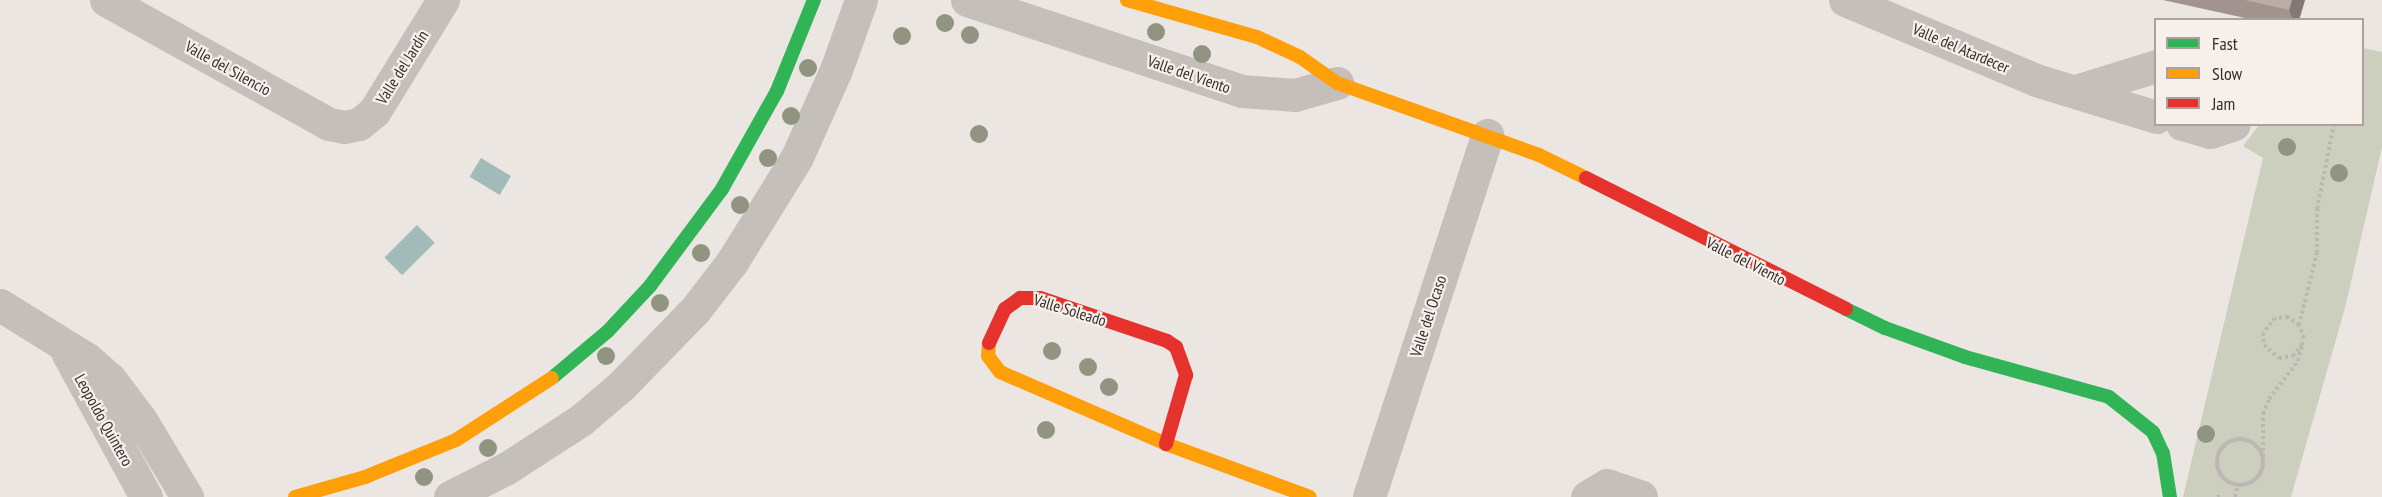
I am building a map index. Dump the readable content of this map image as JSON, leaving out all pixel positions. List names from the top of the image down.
{
  "streets": {
    "street": [
      "Valle del Atardecer",
      "Valle del Jardín",
      "Valle del Silencio",
      "Valle del Viento",
      "Valle Soleado",
      "Valle del Ocaso",
      "Leopoldo Quintero"
    ]
  },
  "crossings": [
    ["Valle del Jardín", "Valle del Silencio"],
    ["Valle del Viento", "Valle del Ocaso"]
  ],
  "legend": ["Fast", "Slow", "Jam"]
}
